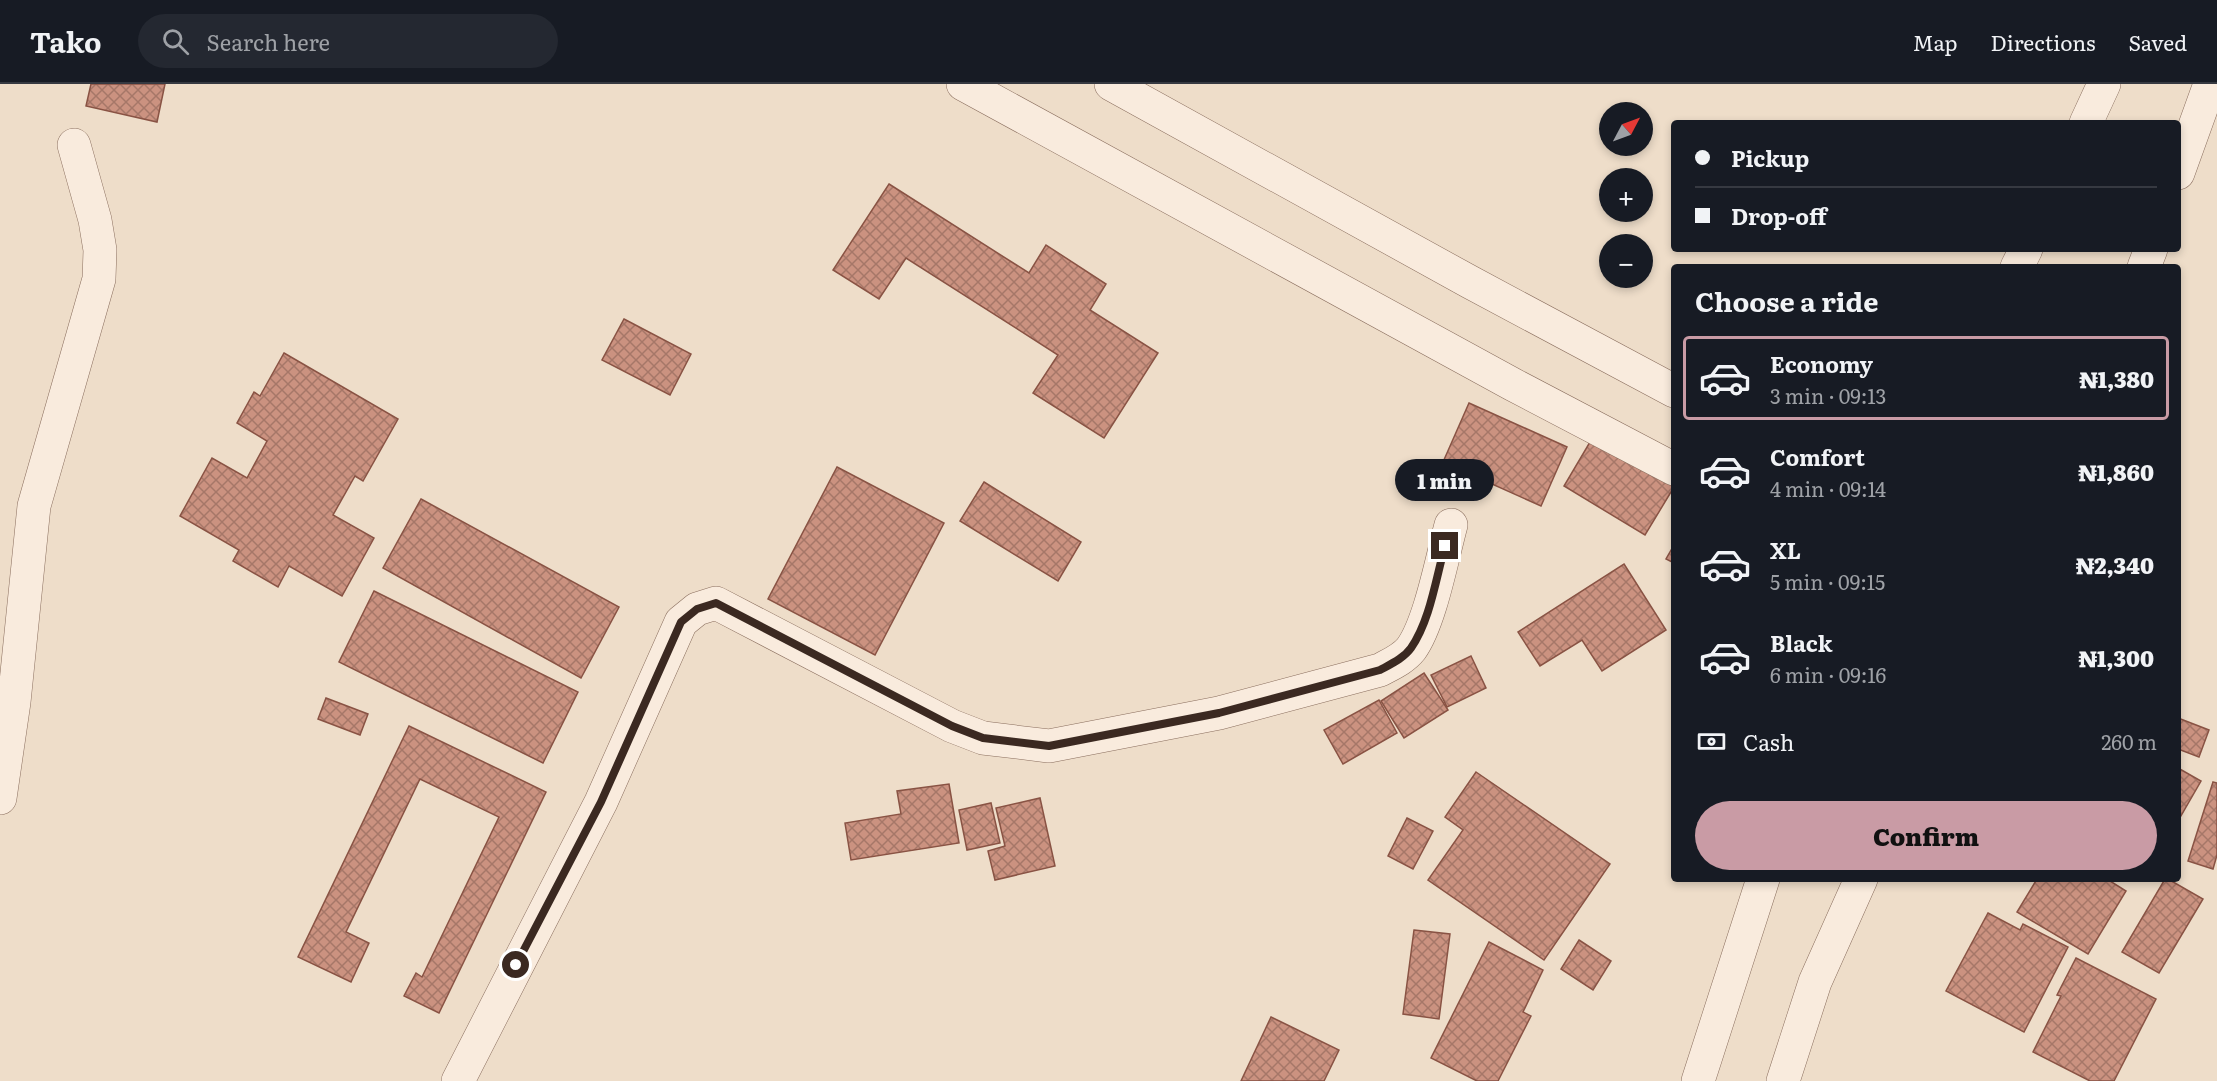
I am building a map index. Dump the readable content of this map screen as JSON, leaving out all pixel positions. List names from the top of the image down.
{
  "north": "top right",
  "page": {
    "header": "Tako",
    "search": "Search here",
    "nav": ["Map", "Directions", "Saved"],
    "map_buttons": ["+", "−"],
    "banner": ["Pickup", "Drop-off"],
    "heading": "Choose a ride",
    "list": [
      {
        "name": "Economy",
        "note": "3 min · 09:13",
        "value": "₦1,380"
      },
      {
        "name": "Comfort",
        "note": "4 min · 09:14",
        "value": "₦1,860"
      },
      {
        "name": "XL",
        "note": "5 min · 09:15",
        "value": "₦2,340"
      },
      {
        "name": "Black",
        "note": "6 min · 09:16",
        "value": "₦1,300"
      }
    ],
    "bubble": "1 min",
    "pay": ["Cash", "260 m"],
    "buttons": "Confirm"
  }
}
